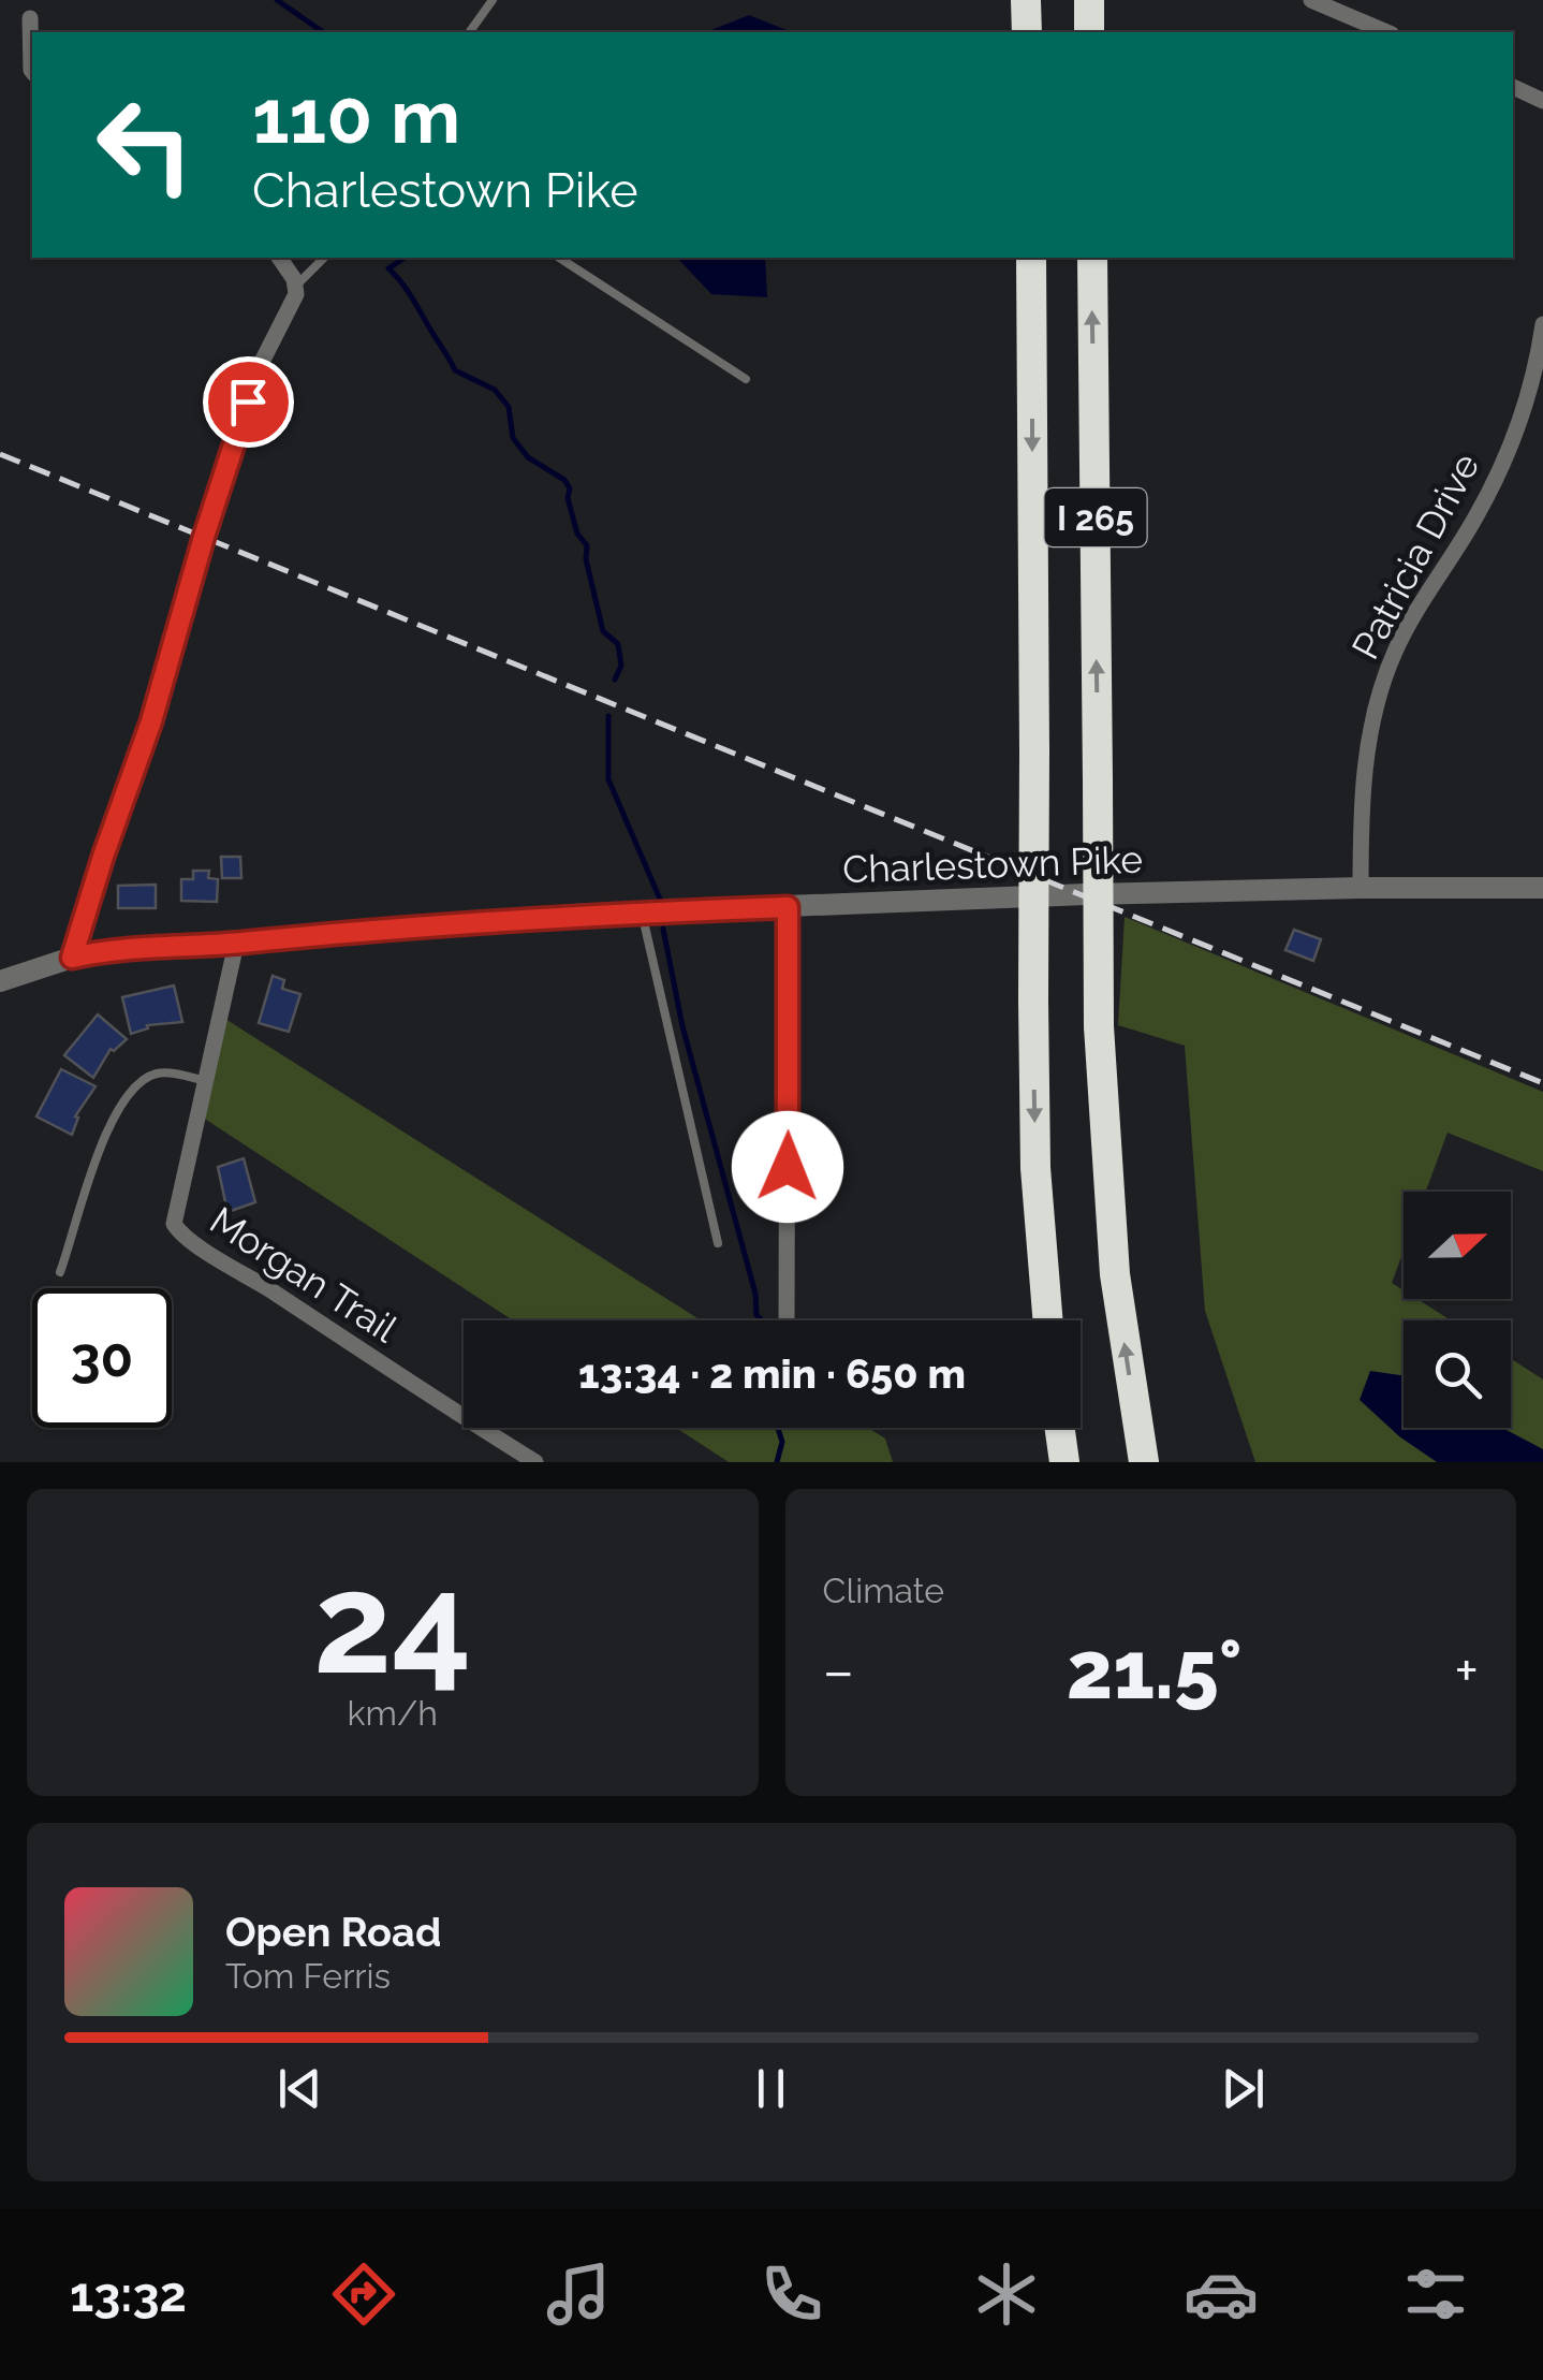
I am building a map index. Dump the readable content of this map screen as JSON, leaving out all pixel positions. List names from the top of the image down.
{
  "streets": {
    "highway": ["I 265"],
    "street": ["Patricia Drive", "Charlestown Pike", "Morgan Trail"]
  },
  "crossings": [
    ["Patricia Drive", "Charlestown Pike"],
    ["Charlestown Pike", "Morgan Trail"]
  ],
  "north": "right",
  "page": {
    "turn": ["110 m", "Charlestown Pike"],
    "limit": "30",
    "trip": "13:34 · 2 min · 650 m",
    "tile": [
      ["24", "km/h"],
      "Climate"
    ],
    "heat": ["−", "21.5°", "+"],
    "song": ["Open Road", "Tom Ferris"],
    "tabs": "13:32"
  }
}
